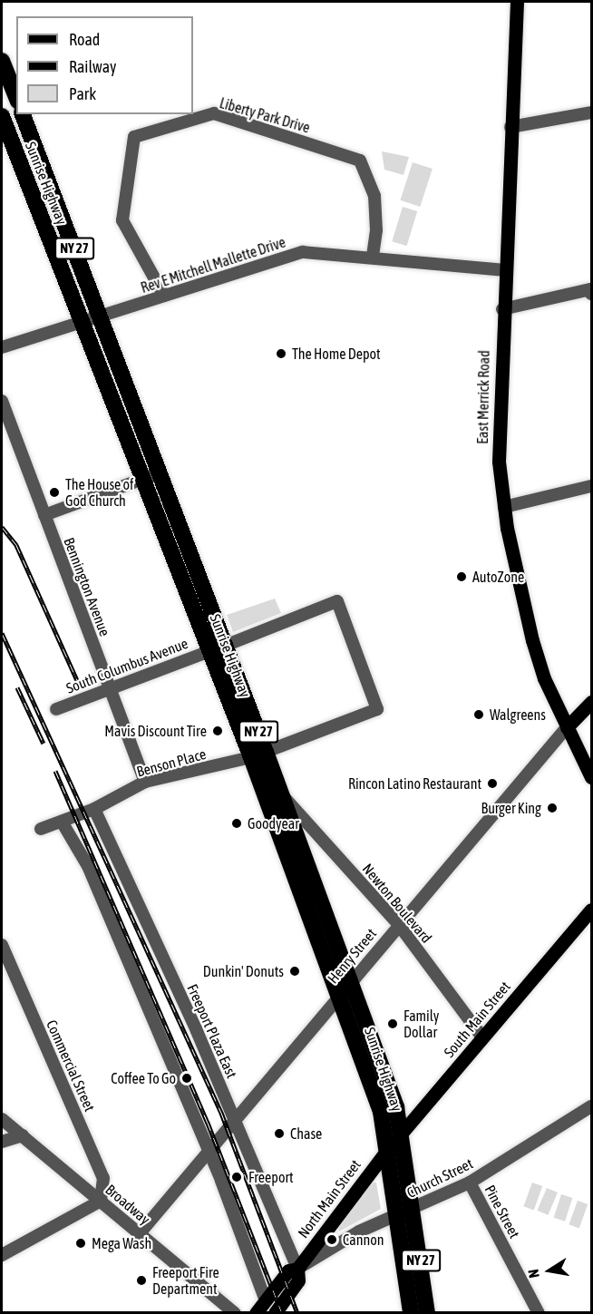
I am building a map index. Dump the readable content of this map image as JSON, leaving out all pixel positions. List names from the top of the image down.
{
  "streets": {
    "highway": ["Sunrise Highway", "NY 27"],
    "main road": [
      "East Merrick Road",
      "Henry Street",
      "South Main Street",
      "North Main Street"
    ],
    "street": [
      "Liberty Park Drive",
      "Rev E Mitchell Mallette Drive",
      "Bennington Avenue",
      "South Columbus Avenue",
      "Benson Place",
      "Newton Boulevard",
      "Freeport Plaza East",
      "Commercial Street",
      "Church Street",
      "Broadway",
      "Pine Street"
    ]
  },
  "crossings": [
    ["Liberty Park Drive", "Rev E Mitchell Mallette Drive"],
    ["Sunrise Highway", "NY 27"],
    ["Sunrise Highway", "Rev E Mitchell Mallette Drive"],
    ["Sunrise Highway", "South Columbus Avenue"],
    ["Sunrise Highway", "Benson Place"],
    ["Sunrise Highway", "Newton Boulevard"],
    ["Sunrise Highway", "Henry Street"],
    ["Sunrise Highway", "South Main Street"],
    ["Sunrise Highway", "Church Street"],
    ["Sunrise Highway", "North Main Street"],
    ["NY 27", "Church Street"],
    ["Rev E Mitchell Mallette Drive", "East Merrick Road"],
    ["East Merrick Road", "Henry Street"],
    ["Bennington Avenue", "South Columbus Avenue"],
    ["Bennington Avenue", "Benson Place"],
    ["Benson Place", "Freeport Plaza East"],
    ["Newton Boulevard", "Henry Street"],
    ["Newton Boulevard", "South Main Street"],
    ["Henry Street", "Freeport Plaza East"],
    ["Henry Street", "Broadway"],
    ["South Main Street", "North Main Street"],
    ["Freeport Plaza East", "Church Street"],
    ["Freeport Plaza East", "North Main Street"],
    ["Commercial Street", "Broadway"],
    ["Church Street", "North Main Street"],
    ["Church Street", "Pine Street"]
  ],
  "places": [
    "The Home Depot",
    "The House of God Church",
    "AutoZone",
    "Walgreens",
    "Mavis Discount Tire",
    "Rincon Latino Restaurant",
    "Burger King",
    "Goodyear",
    "Dunkin' Donuts",
    "Family Dollar",
    "Coffee To Go",
    "Chase",
    "Freeport",
    "Cannon",
    "Mega Wash",
    "Freeport Fire Department"
  ],
  "legend": ["Road", "Railway", "Park"],
  "north": "left"
}
